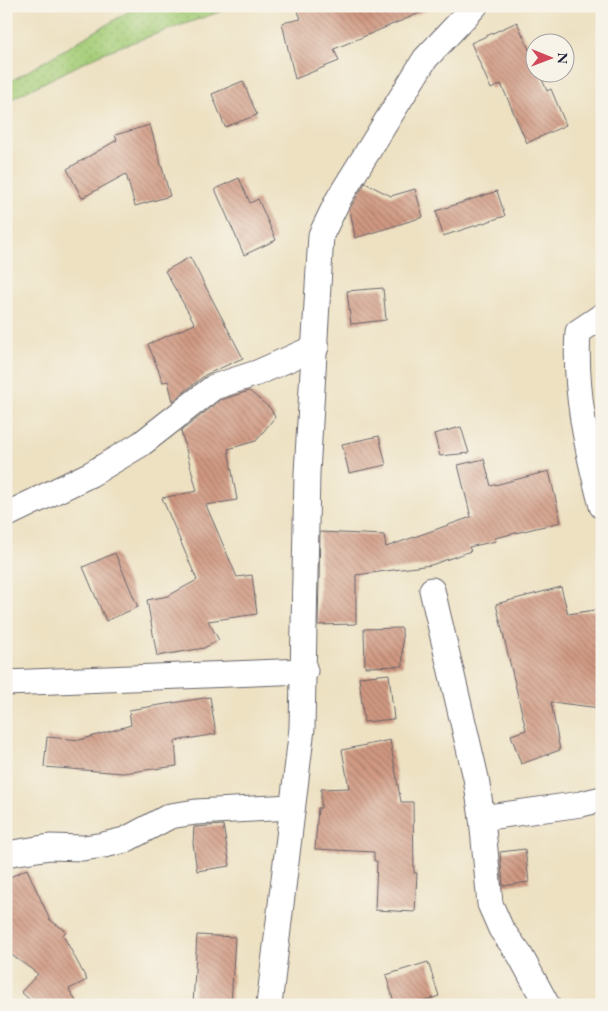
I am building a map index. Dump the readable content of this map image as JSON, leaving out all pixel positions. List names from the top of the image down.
{
  "north": "right"
}
